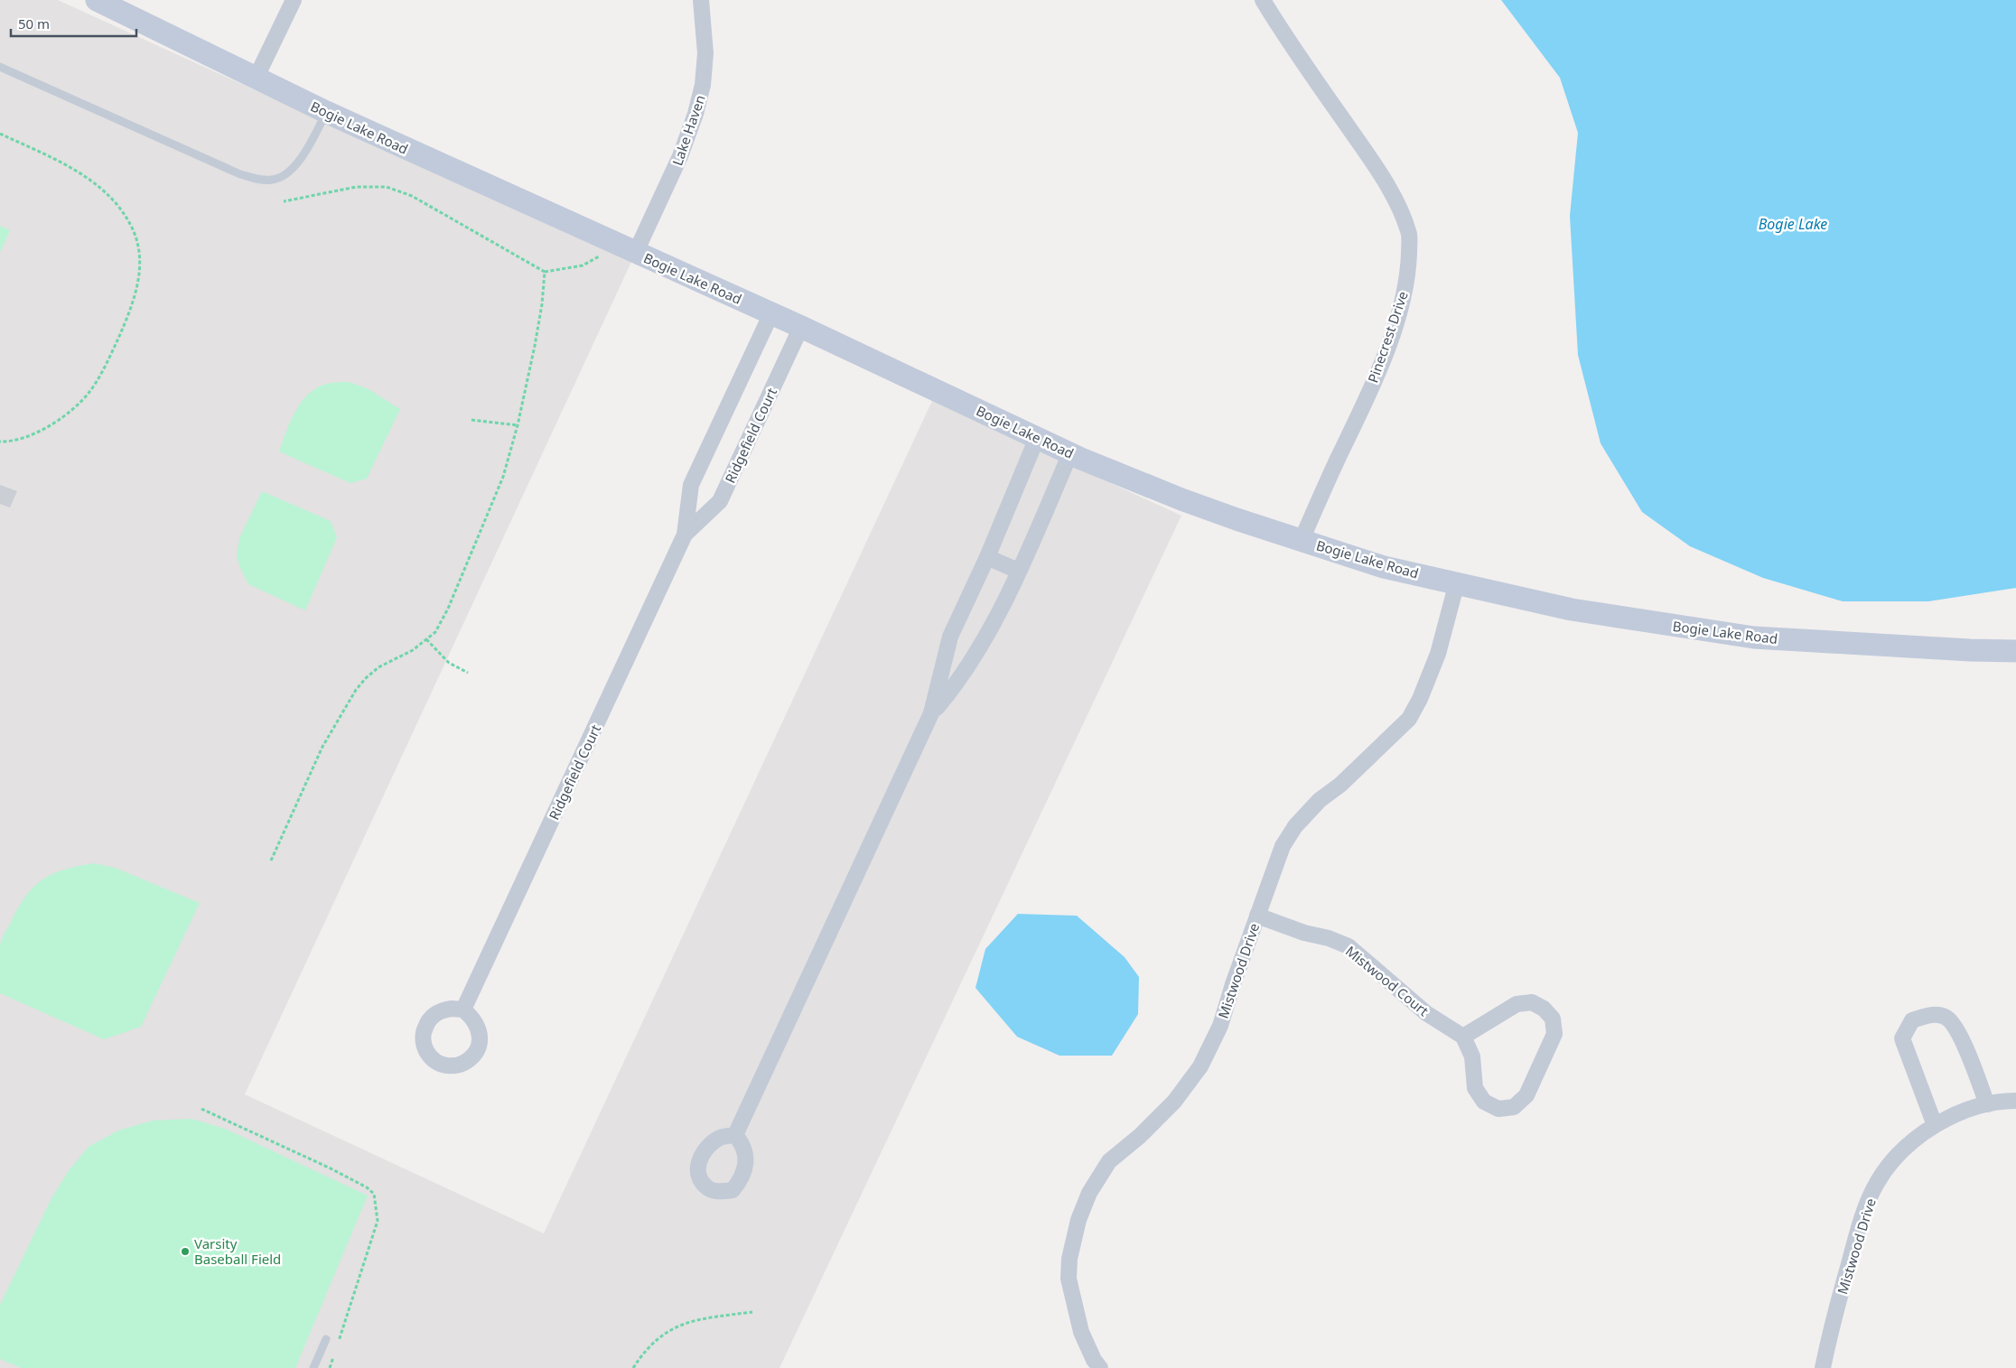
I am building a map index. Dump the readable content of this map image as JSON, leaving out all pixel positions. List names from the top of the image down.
{
  "streets": {
    "main road": ["Bogie Lake Road"],
    "street": [
      "Lake Haven",
      "Pinecrest Drive",
      "Ridgefield Court",
      "Mistwood Drive",
      "Mistwood Court"
    ]
  },
  "crossings": [
    ["Bogie Lake Road", "Lake Haven"],
    ["Bogie Lake Road", "Pinecrest Drive"],
    ["Bogie Lake Road", "Ridgefield Court"],
    ["Bogie Lake Road", "Mistwood Drive"],
    ["Mistwood Drive", "Mistwood Court"]
  ],
  "water": ["Bogie Lake"],
  "places": ["Varsity Baseball Field"],
  "scale_bar": "50 m"
}
